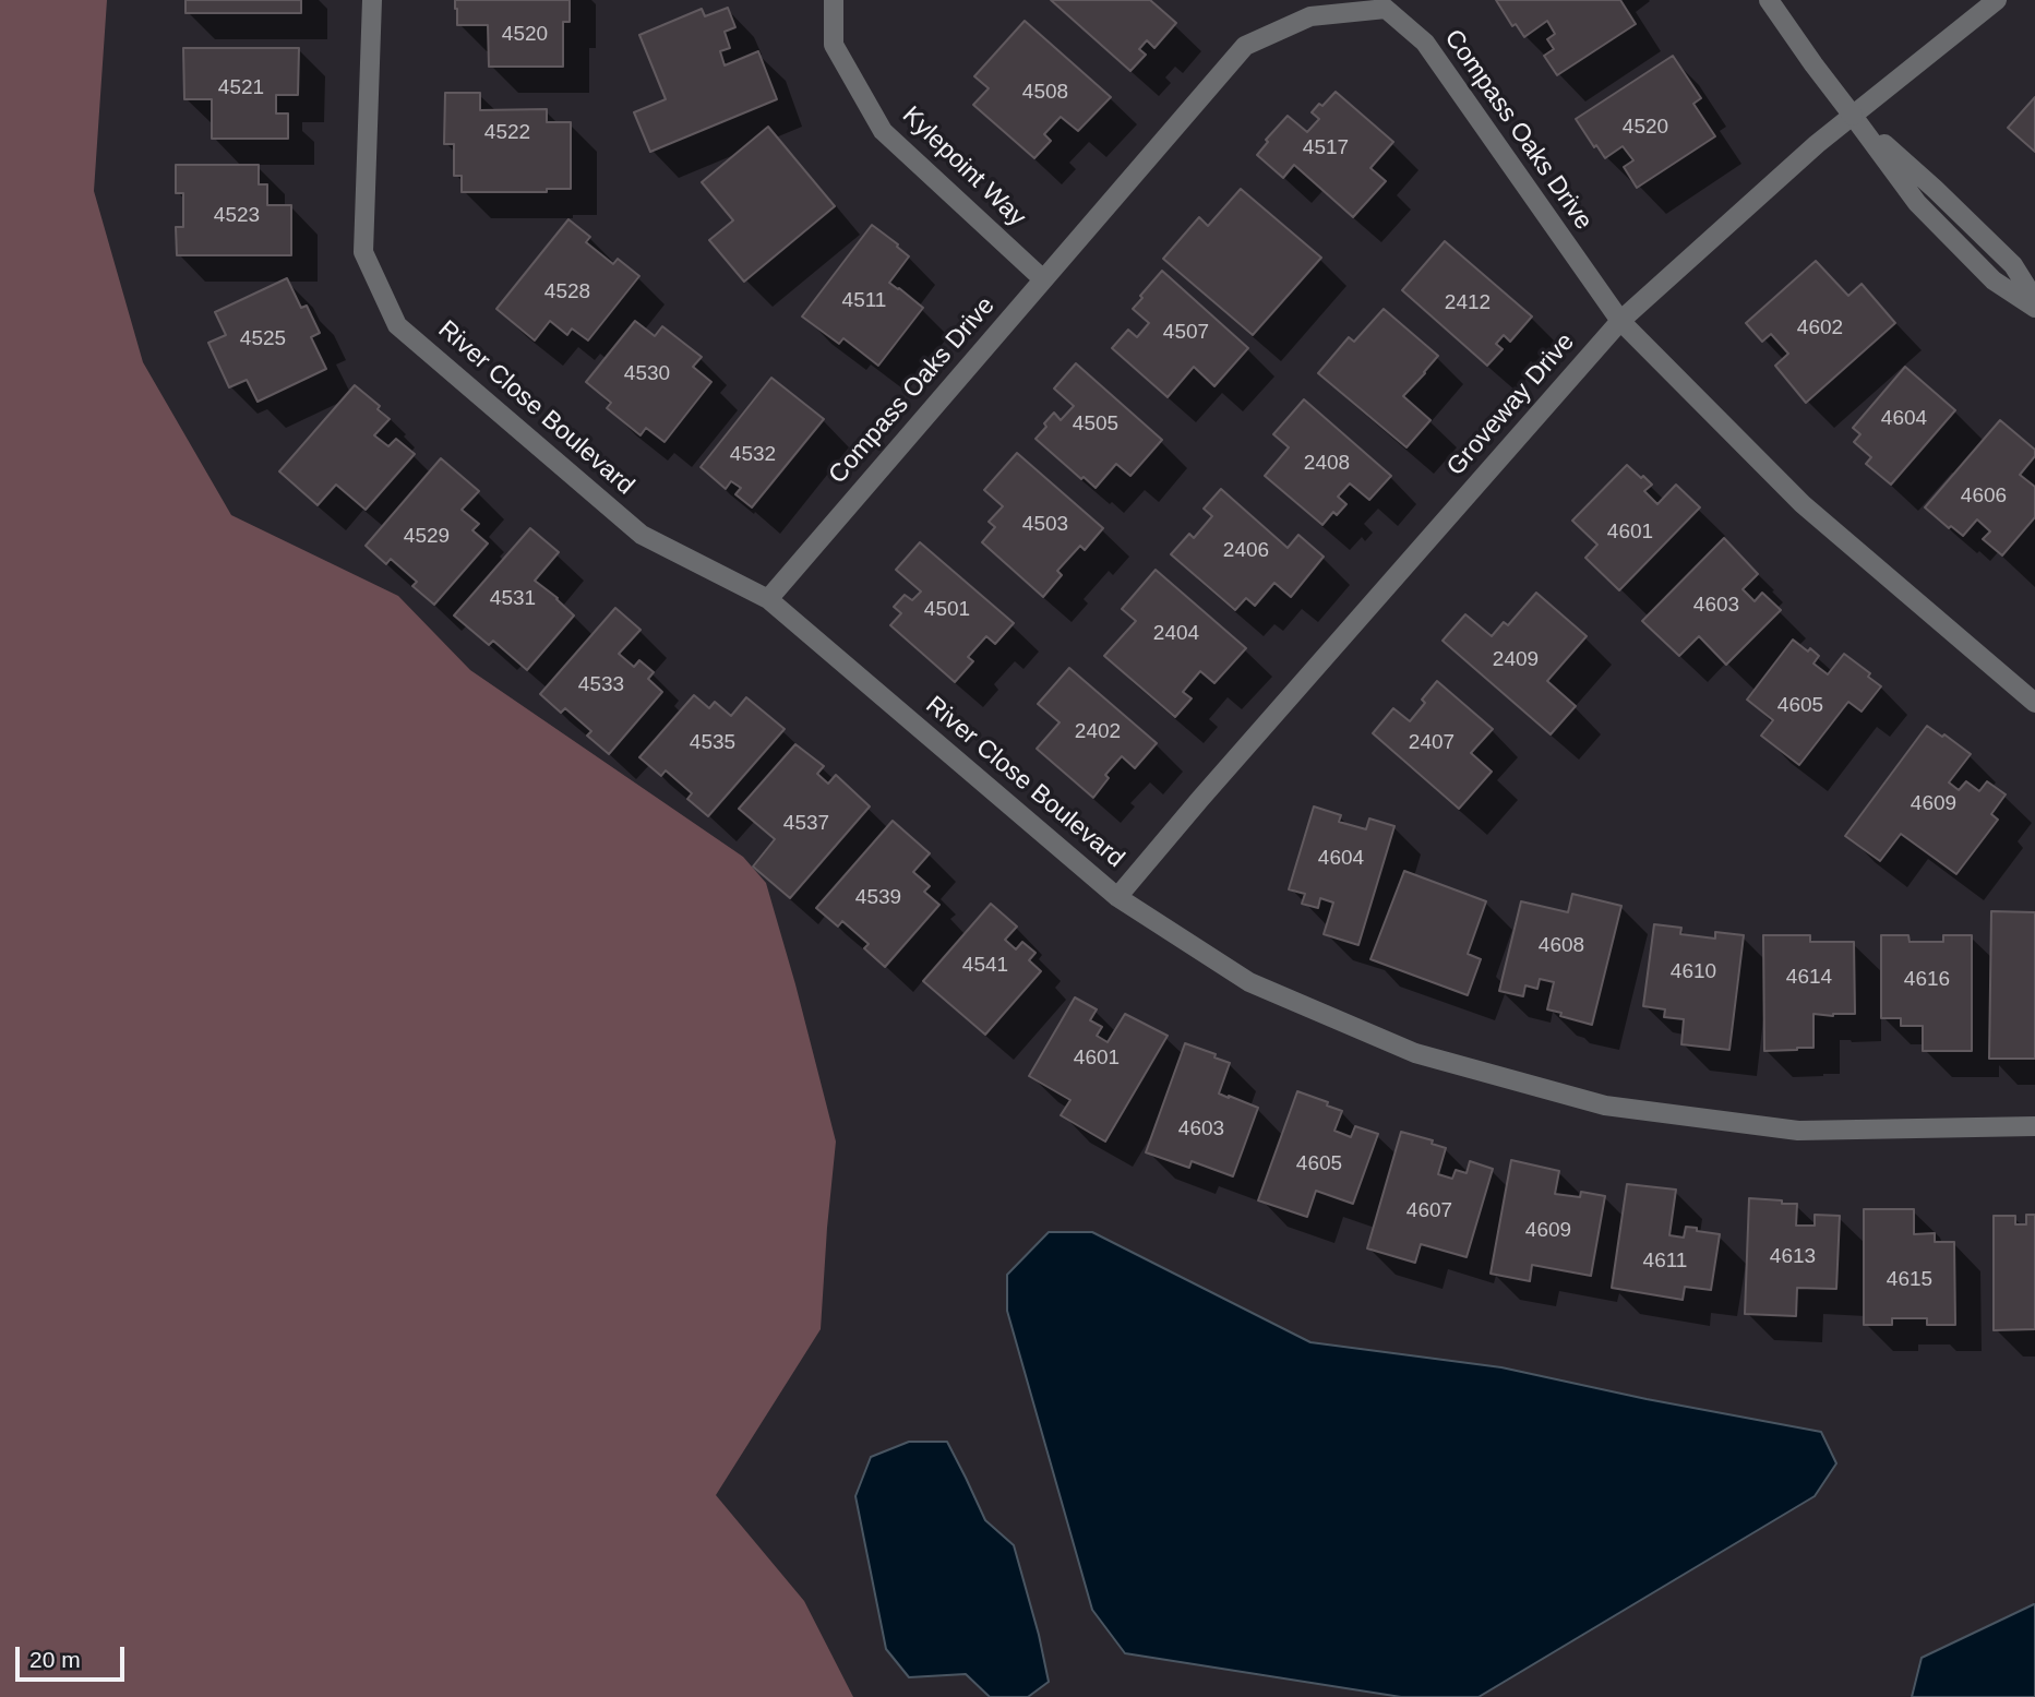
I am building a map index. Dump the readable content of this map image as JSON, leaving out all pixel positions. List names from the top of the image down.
{
  "streets": {
    "street": [
      "Compass Oaks Drive",
      "Kylepoint Way",
      "Groveway Drive",
      "River Close Boulevard"
    ]
  },
  "crossings": [
    ["Compass Oaks Drive", "Kylepoint Way"],
    ["Compass Oaks Drive", "Groveway Drive"],
    ["Compass Oaks Drive", "River Close Boulevard"],
    ["Groveway Drive", "River Close Boulevard"]
  ],
  "house_numbers": [
    "4520",
    "4521",
    "4508",
    "4520",
    "4522",
    "4517",
    "4523",
    "4528",
    "4511",
    "2412",
    "4602",
    "4507",
    "4525",
    "4530",
    "4604",
    "4505",
    "4532",
    "2408",
    "4606",
    "4503",
    "4601",
    "4529",
    "2406",
    "4531",
    "4603",
    "4501",
    "2404",
    "2409",
    "4533",
    "4605",
    "2402",
    "4535",
    "2407",
    "4609",
    "4537",
    "4604",
    "4539",
    "4608",
    "4541",
    "4610",
    "4614",
    "4616",
    "4601",
    "4603",
    "4605",
    "4607",
    "4609",
    "4613",
    "4611",
    "4615"
  ],
  "scale_bar": "20 m"
}
